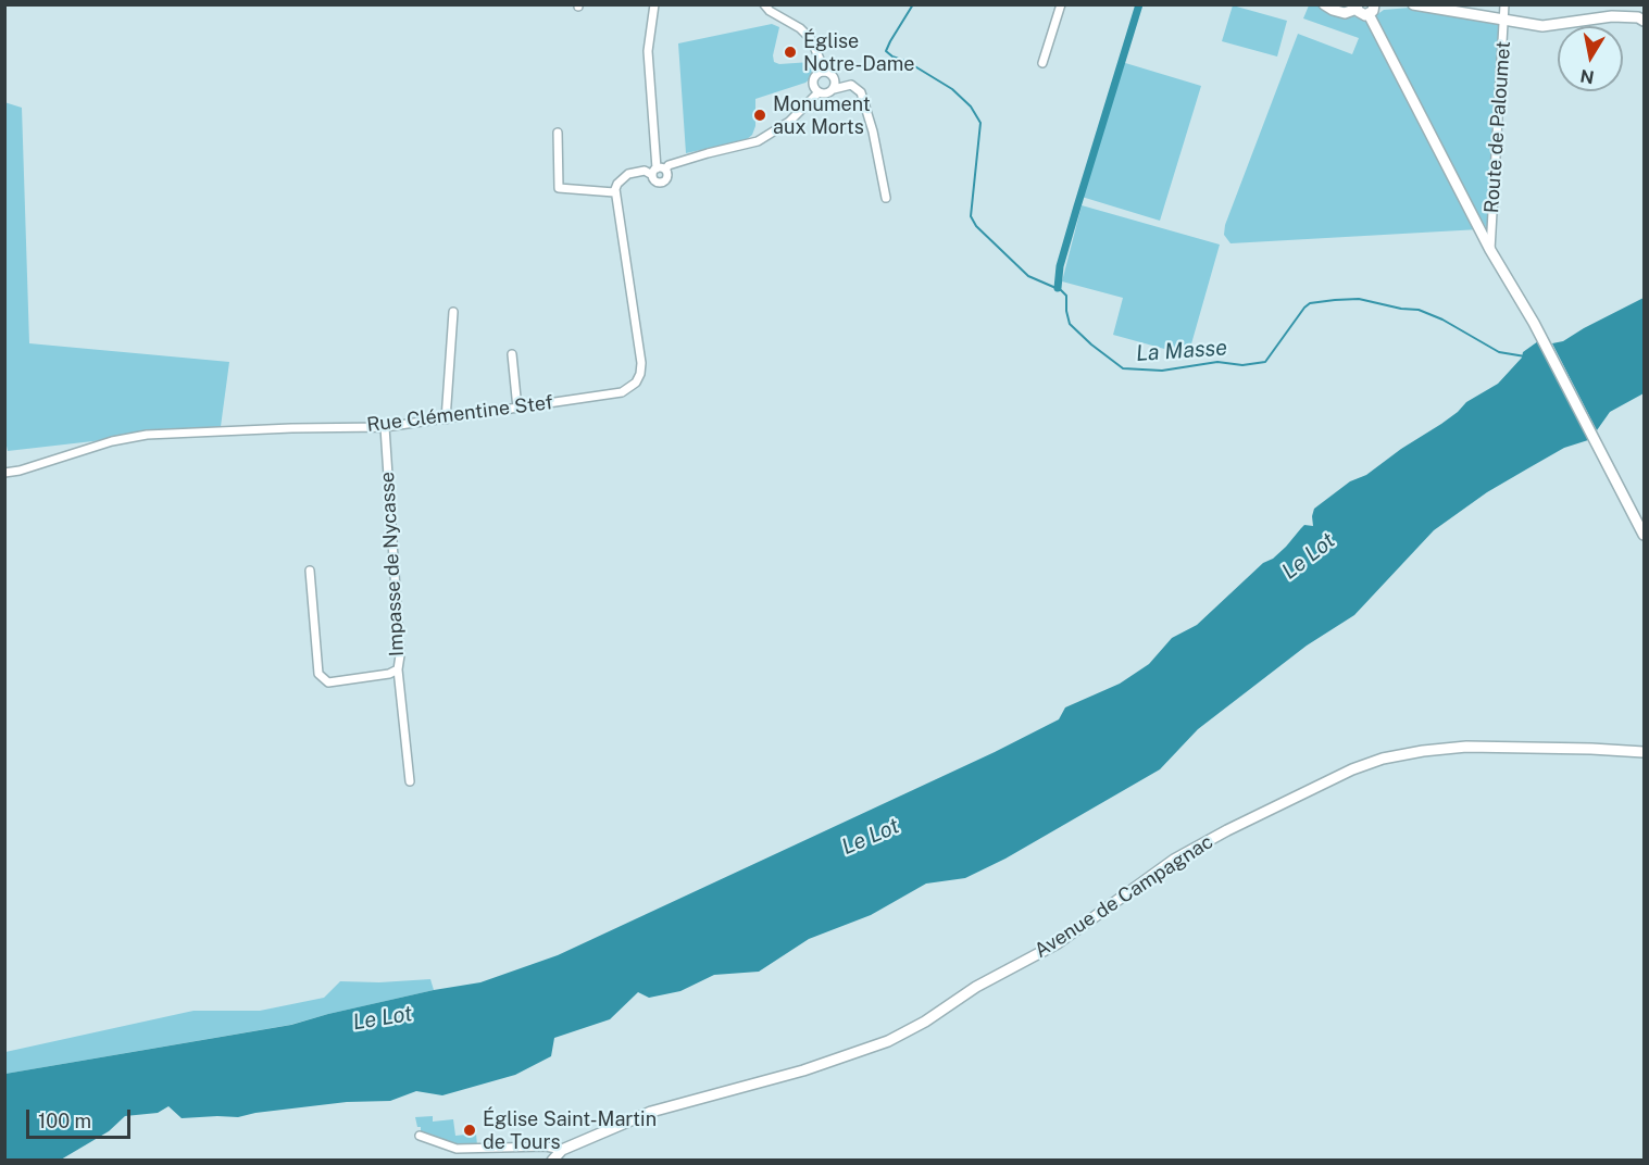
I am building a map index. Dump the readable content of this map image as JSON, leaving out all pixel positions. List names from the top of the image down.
{
  "streets": {
    "street": [
      "Route de Paloumet",
      "Rue Clémentine Stef",
      "Impasse de Nycasse",
      "Avenue de Campagnac"
    ]
  },
  "crossings": [
    ["Rue Clémentine Stef", "Impasse de Nycasse"]
  ],
  "water": ["La Masse", "Le Lot"],
  "places": ["Église Notre-Dame", "Monument aux Morts", "Église Saint-Martin de Tours"],
  "scale_bar": "100 m",
  "north": "bottom"
}
